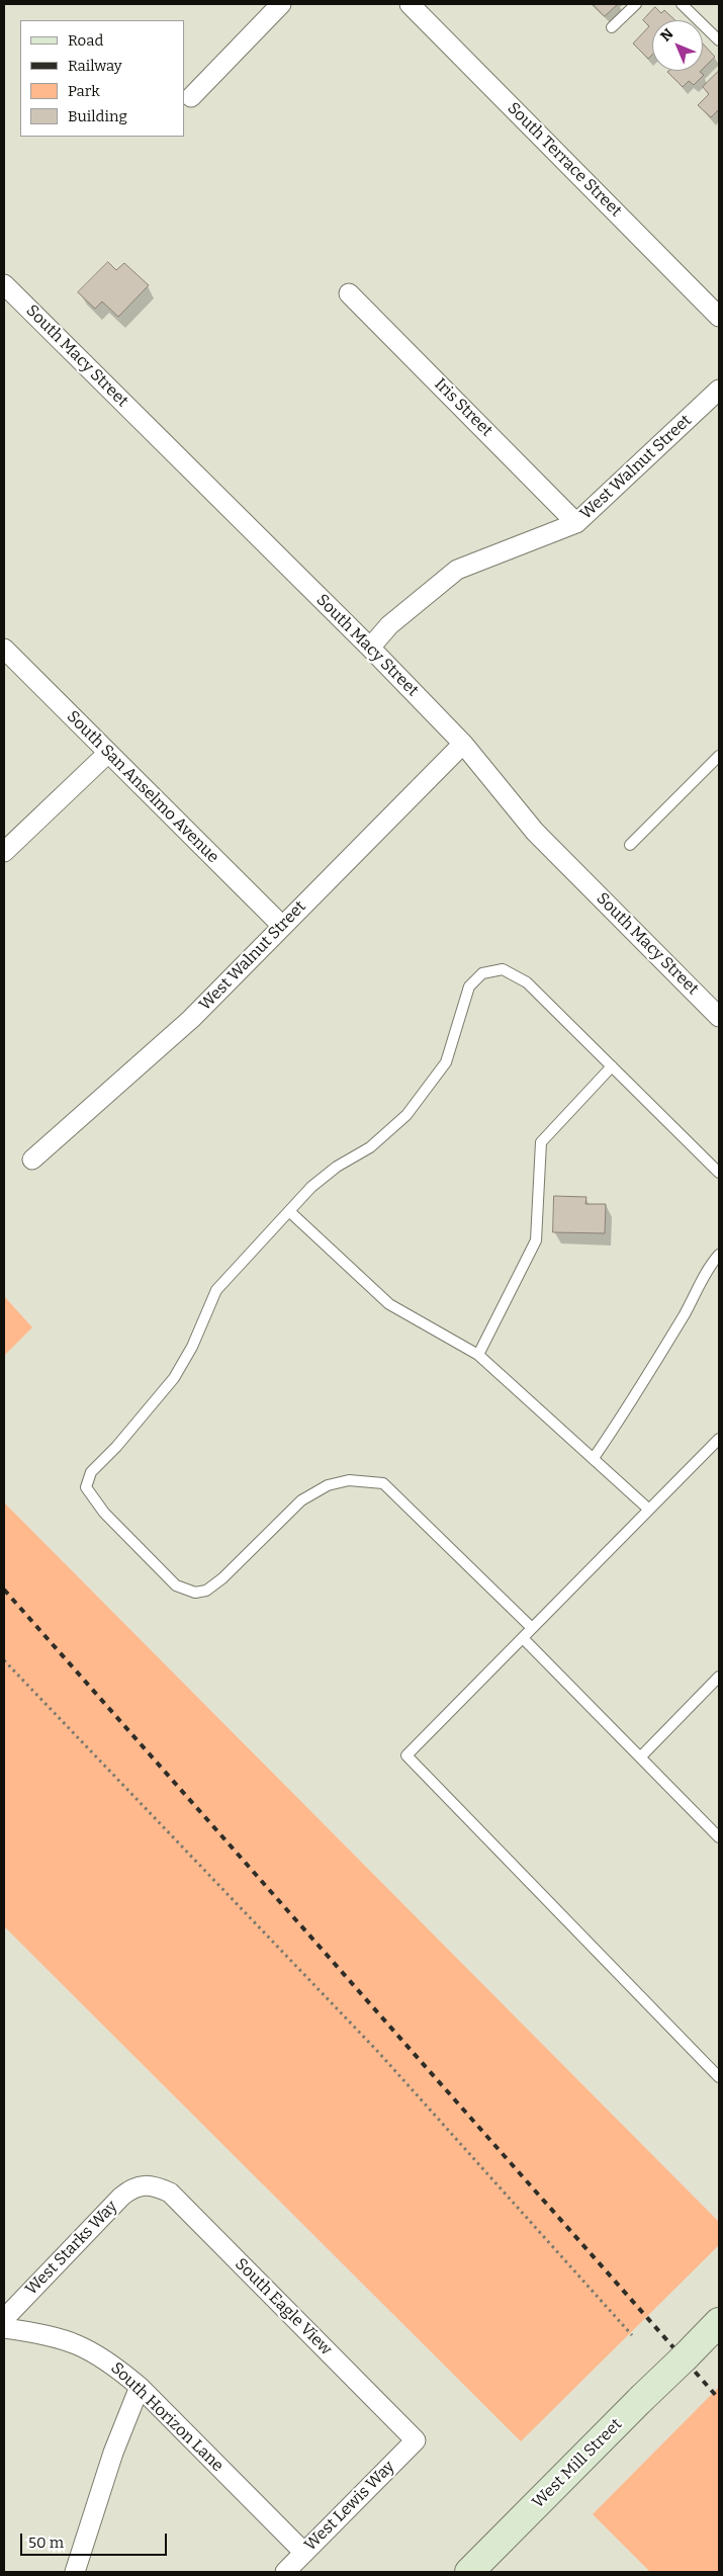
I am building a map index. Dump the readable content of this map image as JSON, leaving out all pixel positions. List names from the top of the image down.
{
  "streets": {
    "main road": ["West Mill Street"],
    "street": [
      "South Terrace Street",
      "South Macy Street",
      "Iris Street",
      "West Walnut Street",
      "South San Anselmo Avenue",
      "West Starks Way",
      "South Eagle View",
      "South Horizon Lane",
      "West Lewis Way"
    ]
  },
  "crossings": [
    ["South Macy Street", "West Walnut Street"],
    ["Iris Street", "West Walnut Street"],
    ["West Walnut Street", "South San Anselmo Avenue"],
    ["West Starks Way", "South Eagle View"],
    ["South Eagle View", "West Lewis Way"],
    ["South Horizon Lane", "West Lewis Way"]
  ],
  "legend": [
    "Road",
    "Railway",
    "Park",
    "Building"
  ],
  "scale_bar": "50 m",
  "north": "top left"
}
